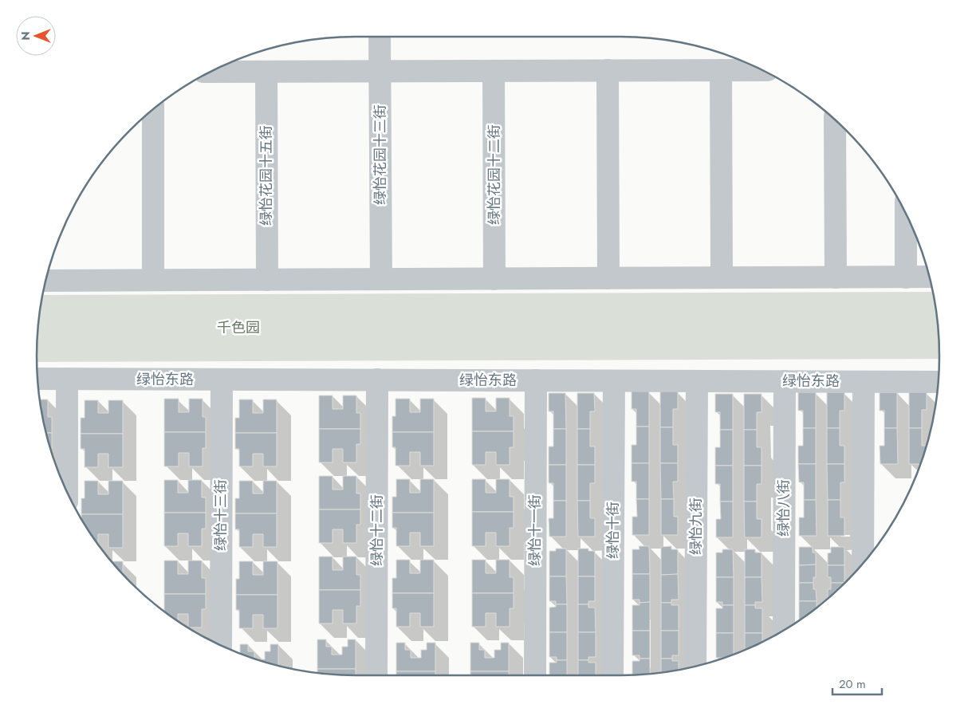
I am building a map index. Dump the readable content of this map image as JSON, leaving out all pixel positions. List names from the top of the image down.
{
  "streets": {
    "street": [
      "绿怡花园十三街",
      "绿怡花园十二街",
      "绿怡花园十五街",
      "绿怡东路",
      "绿怡八街",
      "绿怡十三街",
      "绿怡九街",
      "绿怡十二街",
      "绿怡十一街",
      "绿怡十街"
    ]
  },
  "crossings": [
    ["绿怡东路", "绿怡八街"],
    ["绿怡东路", "绿怡十三街"],
    ["绿怡东路", "绿怡九街"],
    ["绿怡东路", "绿怡十二街"],
    ["绿怡东路", "绿怡十一街"],
    ["绿怡东路", "绿怡十街"]
  ],
  "parks": ["千色园"],
  "scale_bar": "20 m",
  "north": "left"
}
